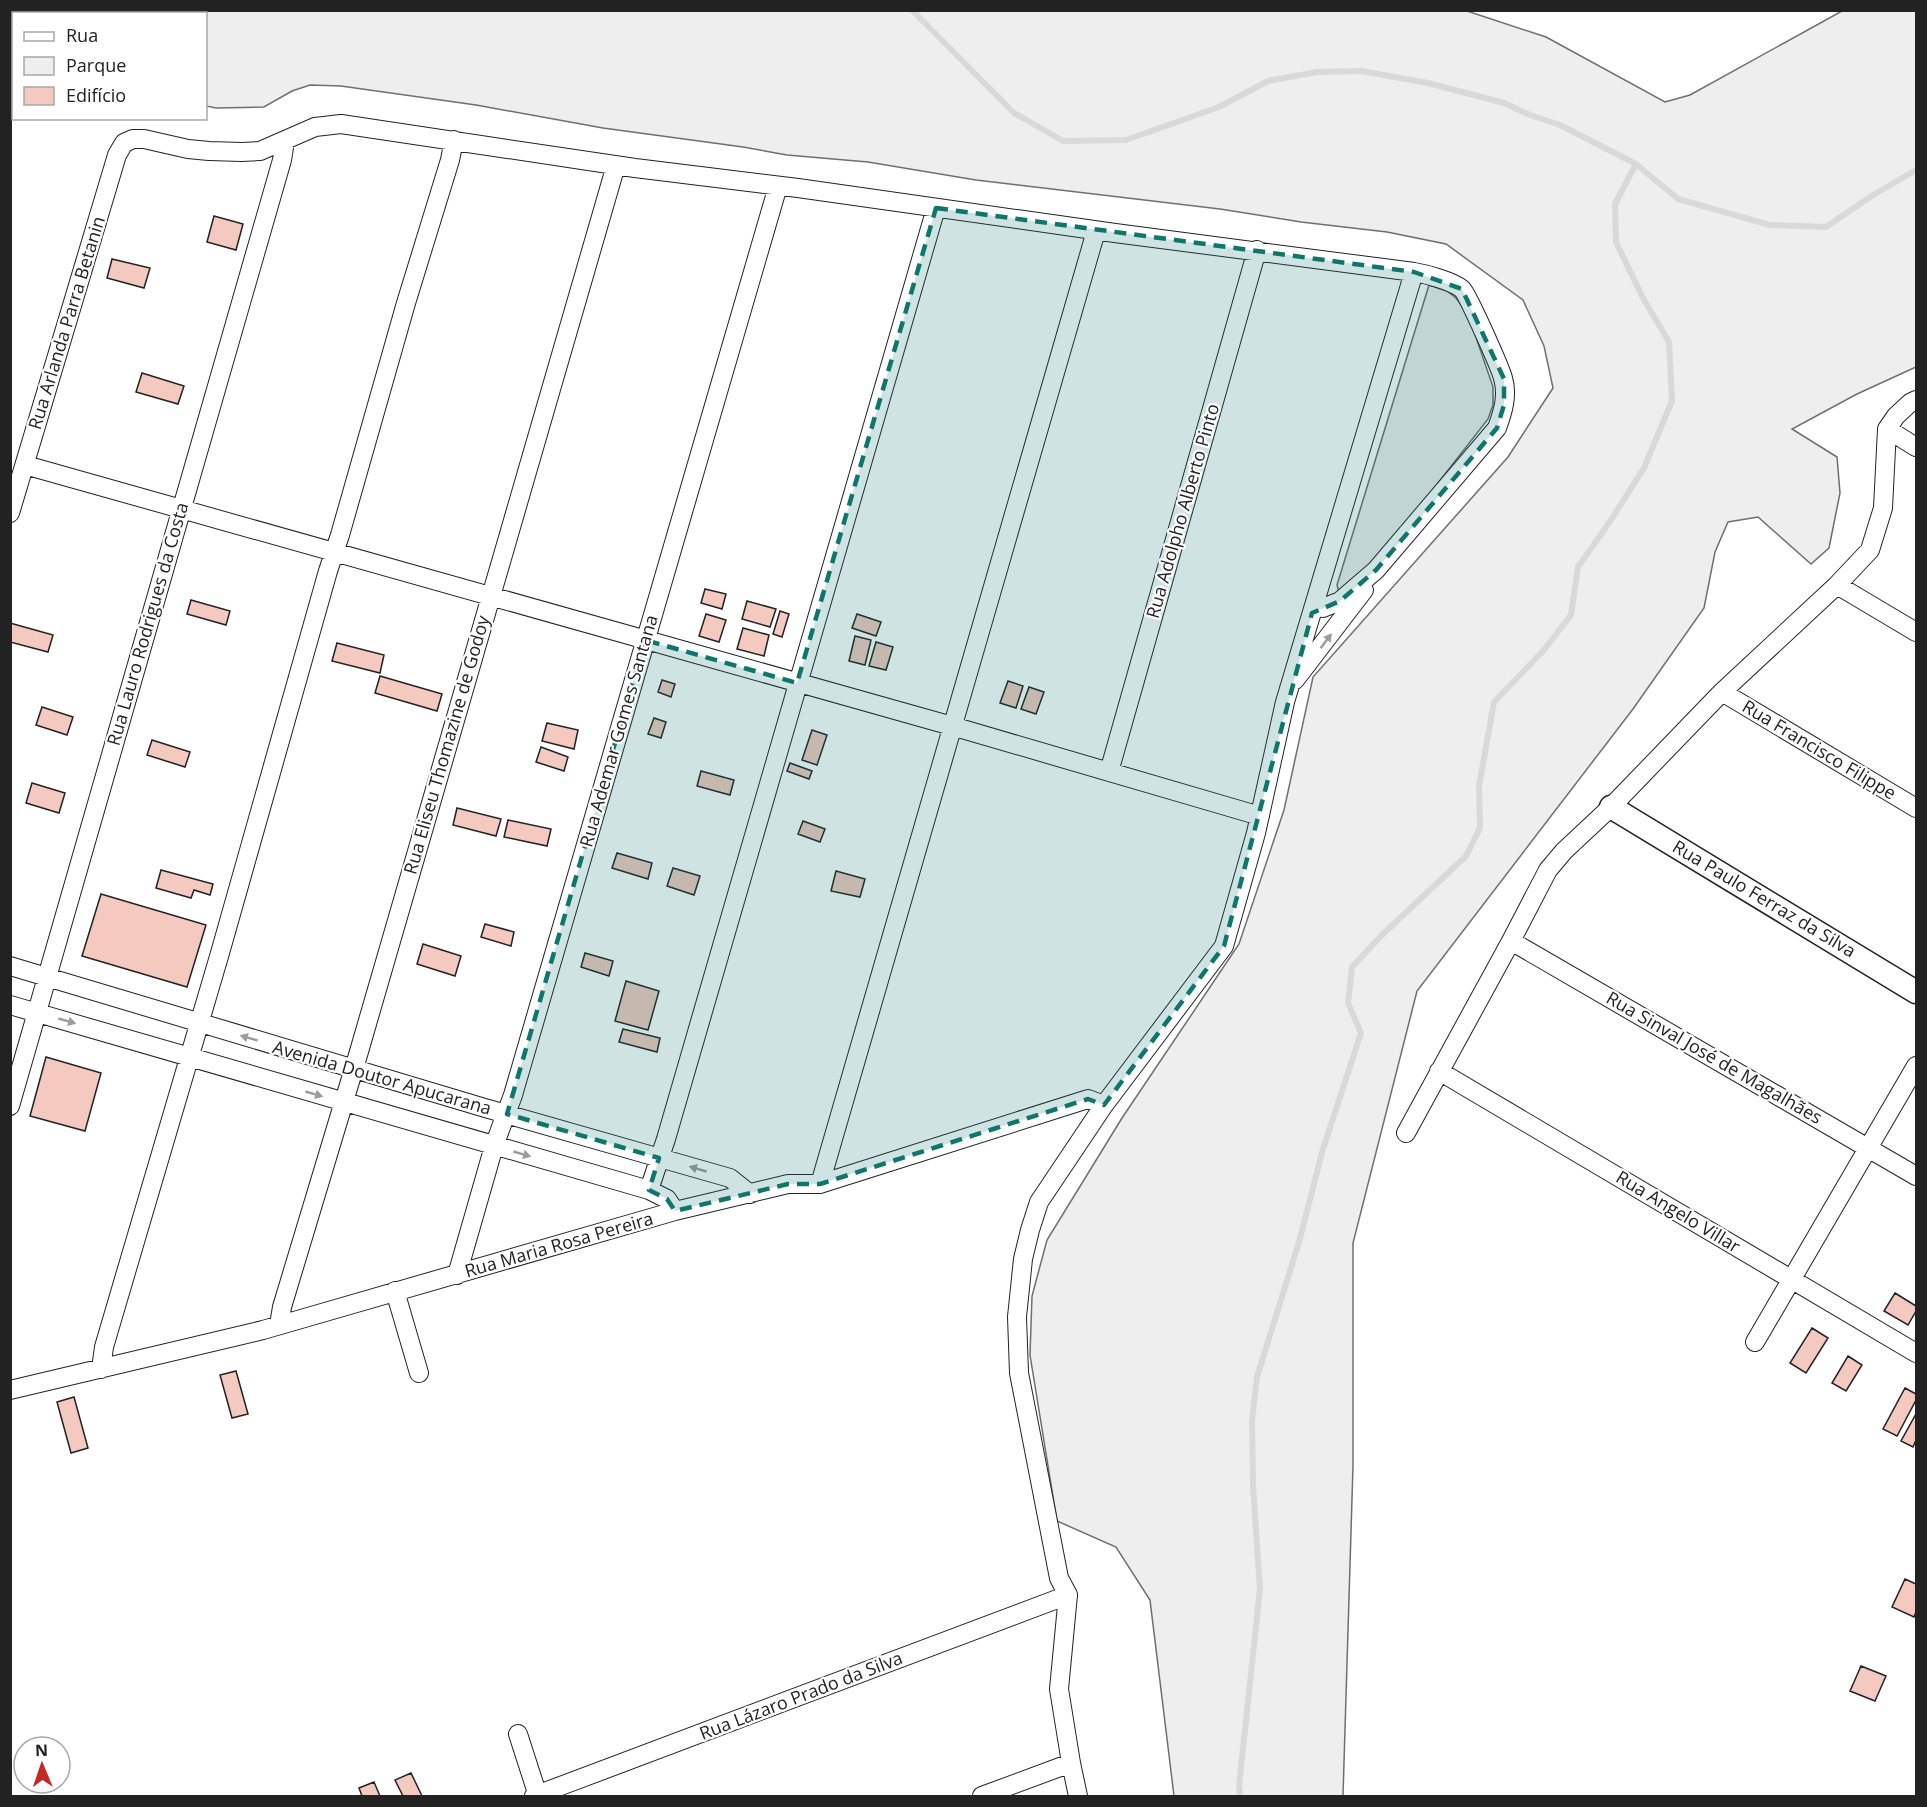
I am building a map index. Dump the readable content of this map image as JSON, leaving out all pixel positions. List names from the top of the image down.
{
  "streets": {
    "street": [
      "Rua Arlanda Parra Betanin",
      "Rua Adolpho Alberto Pinto",
      "Rua Lauro Rodrigues da Costa",
      "Rua Ademar Gomes Santana",
      "Rua Eliseu Thomazine de Godoy",
      "Rua Francisco Filippe",
      "Rua Paulo Ferraz da Silva",
      "Rua Sinval José de Magalhães",
      "Avenida Doutor Apucarana",
      "Rua Angelo Villar",
      "Rua Maria Rosa Pereira",
      "Rua Lázaro Prado da Silva"
    ]
  },
  "crossings": [
    ["Rua Arlanda Parra Betanin", "Rua Lauro Rodrigues da Costa"],
    ["Rua Lauro Rodrigues da Costa", "Avenida Doutor Apucarana"],
    ["Rua Ademar Gomes Santana", "Avenida Doutor Apucarana"],
    ["Rua Ademar Gomes Santana", "Rua Maria Rosa Pereira"],
    ["Rua Eliseu Thomazine de Godoy", "Avenida Doutor Apucarana"],
    ["Rua Eliseu Thomazine de Godoy", "Rua Maria Rosa Pereira"],
    ["Avenida Doutor Apucarana", "Rua Maria Rosa Pereira"]
  ],
  "legend": ["Rua", "Parque", "Edifício"],
  "north": "top"
}
